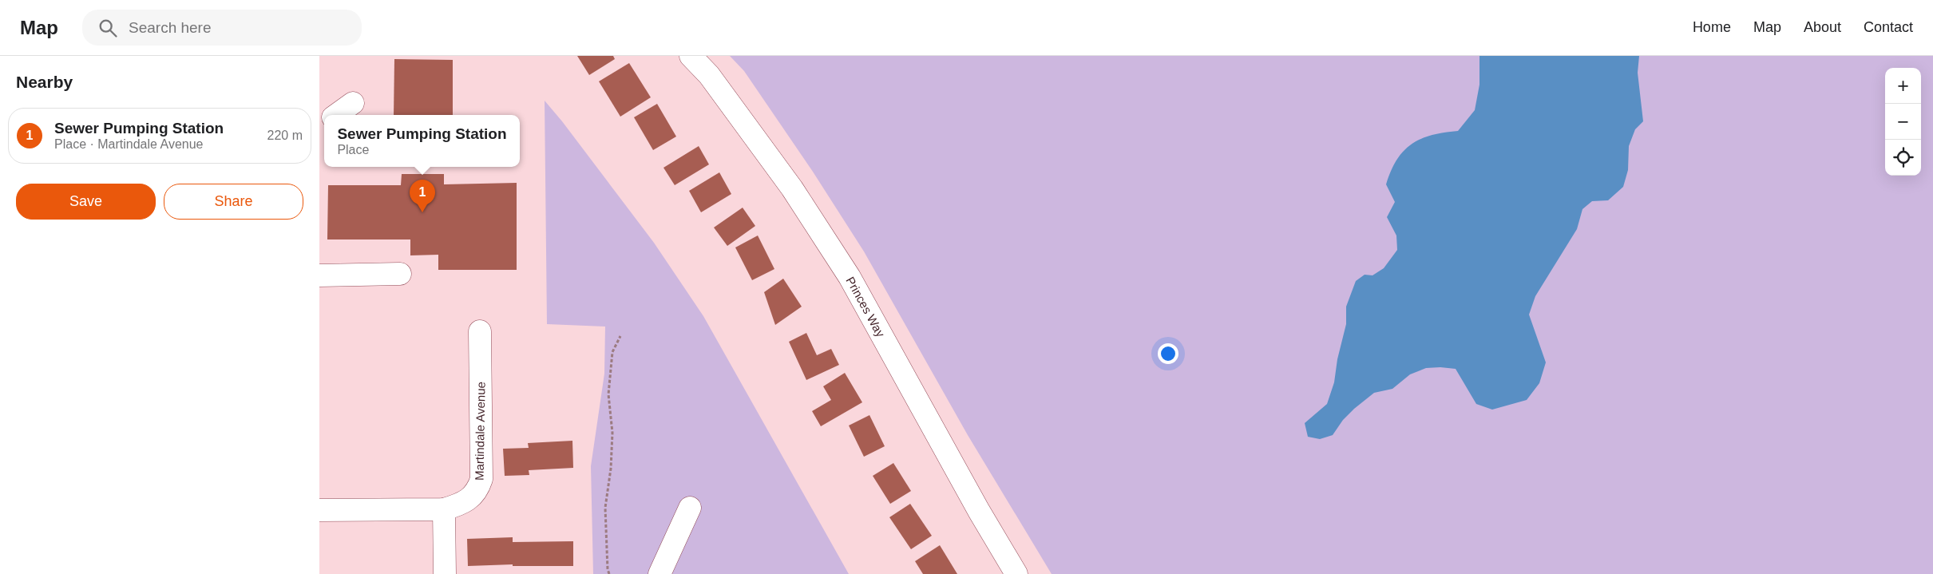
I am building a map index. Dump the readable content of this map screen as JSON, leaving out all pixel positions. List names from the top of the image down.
{
  "streets": {
    "street": ["Princes Way", "Martindale Avenue"]
  },
  "page": {
    "header": "Map",
    "search": "Search here",
    "nav": [
      "Home",
      "Map",
      "About",
      "Contact"
    ],
    "heading": "Nearby",
    "map_buttons": ["+", "−"],
    "list": [
      {
        "mark": "1",
        "name": "Sewer Pumping Station",
        "note": "Place · Martindale Avenue",
        "value": "220 m"
      }
    ],
    "popup": ["Sewer Pumping Station", "Place"],
    "buttons": ["Save", "Share"],
    "pins": "1"
  }
}
